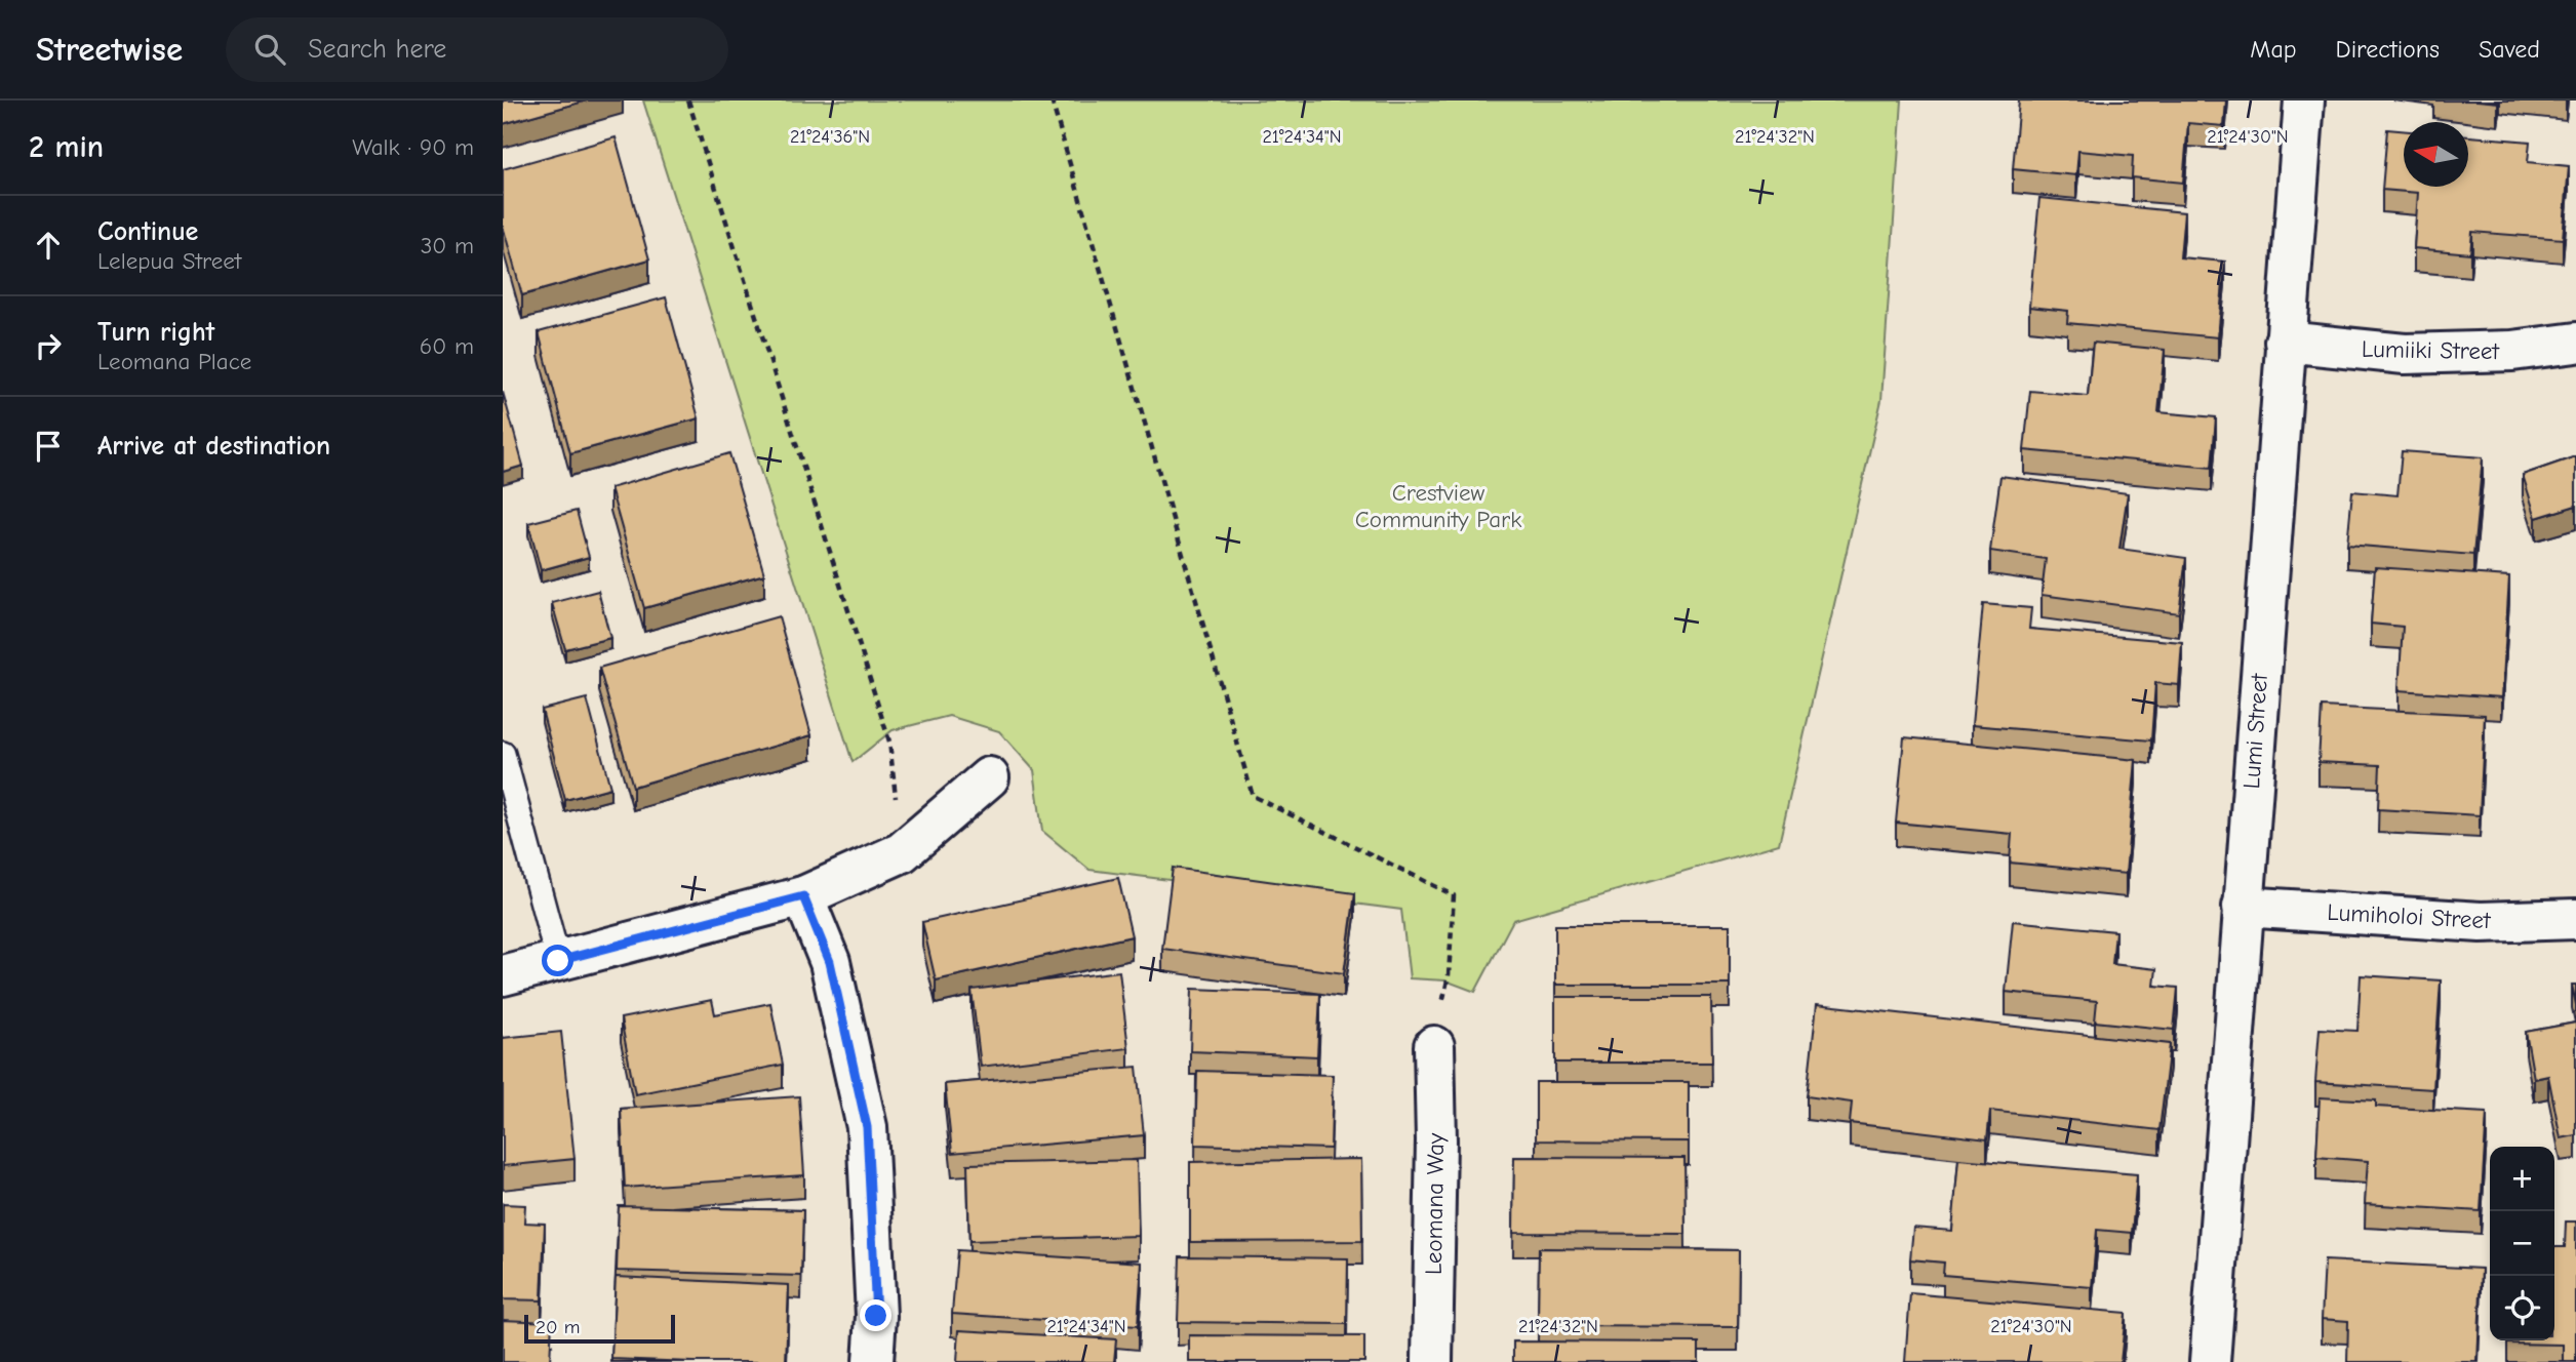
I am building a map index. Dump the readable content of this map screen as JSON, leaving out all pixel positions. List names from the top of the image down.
{
  "streets": {
    "street": [
      "Lumiiki Street",
      "Lumi Street",
      "Lumiholoi Street",
      "Leomana Way"
    ]
  },
  "crossings": [
    ["Lumiiki Street", "Lumi Street"],
    ["Lumi Street", "Lumiholoi Street"]
  ],
  "parks": ["Crestview Community Park"],
  "scale_bar": "20 m",
  "north": "left",
  "page": {
    "header": "Streetwise",
    "search": "Search here",
    "nav": ["Map", "Directions", "Saved"],
    "heading": ["2 min", "Walk · 90 m"],
    "list": [
      ["Continue", "Lelepua Street", "30 m"],
      ["Turn right", "Leomana Place", "60 m"],
      "Arrive at destination"
    ],
    "map_buttons": ["+", "−"],
    "scale": "20 m"
  },
  "coordinates": [
    "21°24'36\"N",
    "21°24'34\"N",
    "21°24'32\"N",
    "21°24'30\"N"
  ]
}
